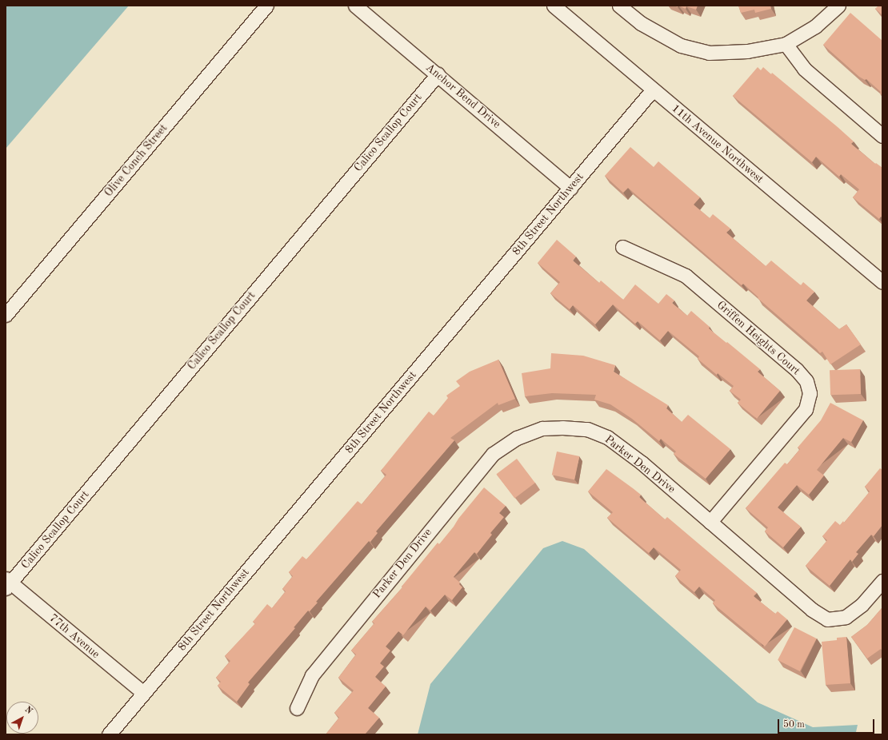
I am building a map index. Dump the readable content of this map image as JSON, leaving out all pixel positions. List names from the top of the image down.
{
  "streets": {
    "street": [
      "Anchor Bend Drive",
      "Calico Scallop Court",
      "11th Avenue Northwest",
      "Olive Conch Street",
      "8th Street Northwest",
      "Griffen Heights Court",
      "Parker Den Drive",
      "77th Avenue"
    ]
  },
  "crossings": [
    ["Anchor Bend Drive", "Calico Scallop Court"],
    ["Anchor Bend Drive", "8th Street Northwest"],
    ["Calico Scallop Court", "77th Avenue"],
    ["11th Avenue Northwest", "8th Street Northwest"],
    ["8th Street Northwest", "77th Avenue"],
    ["Griffen Heights Court", "Parker Den Drive"]
  ],
  "scale_bar": "50 m",
  "north": "top right"
}
